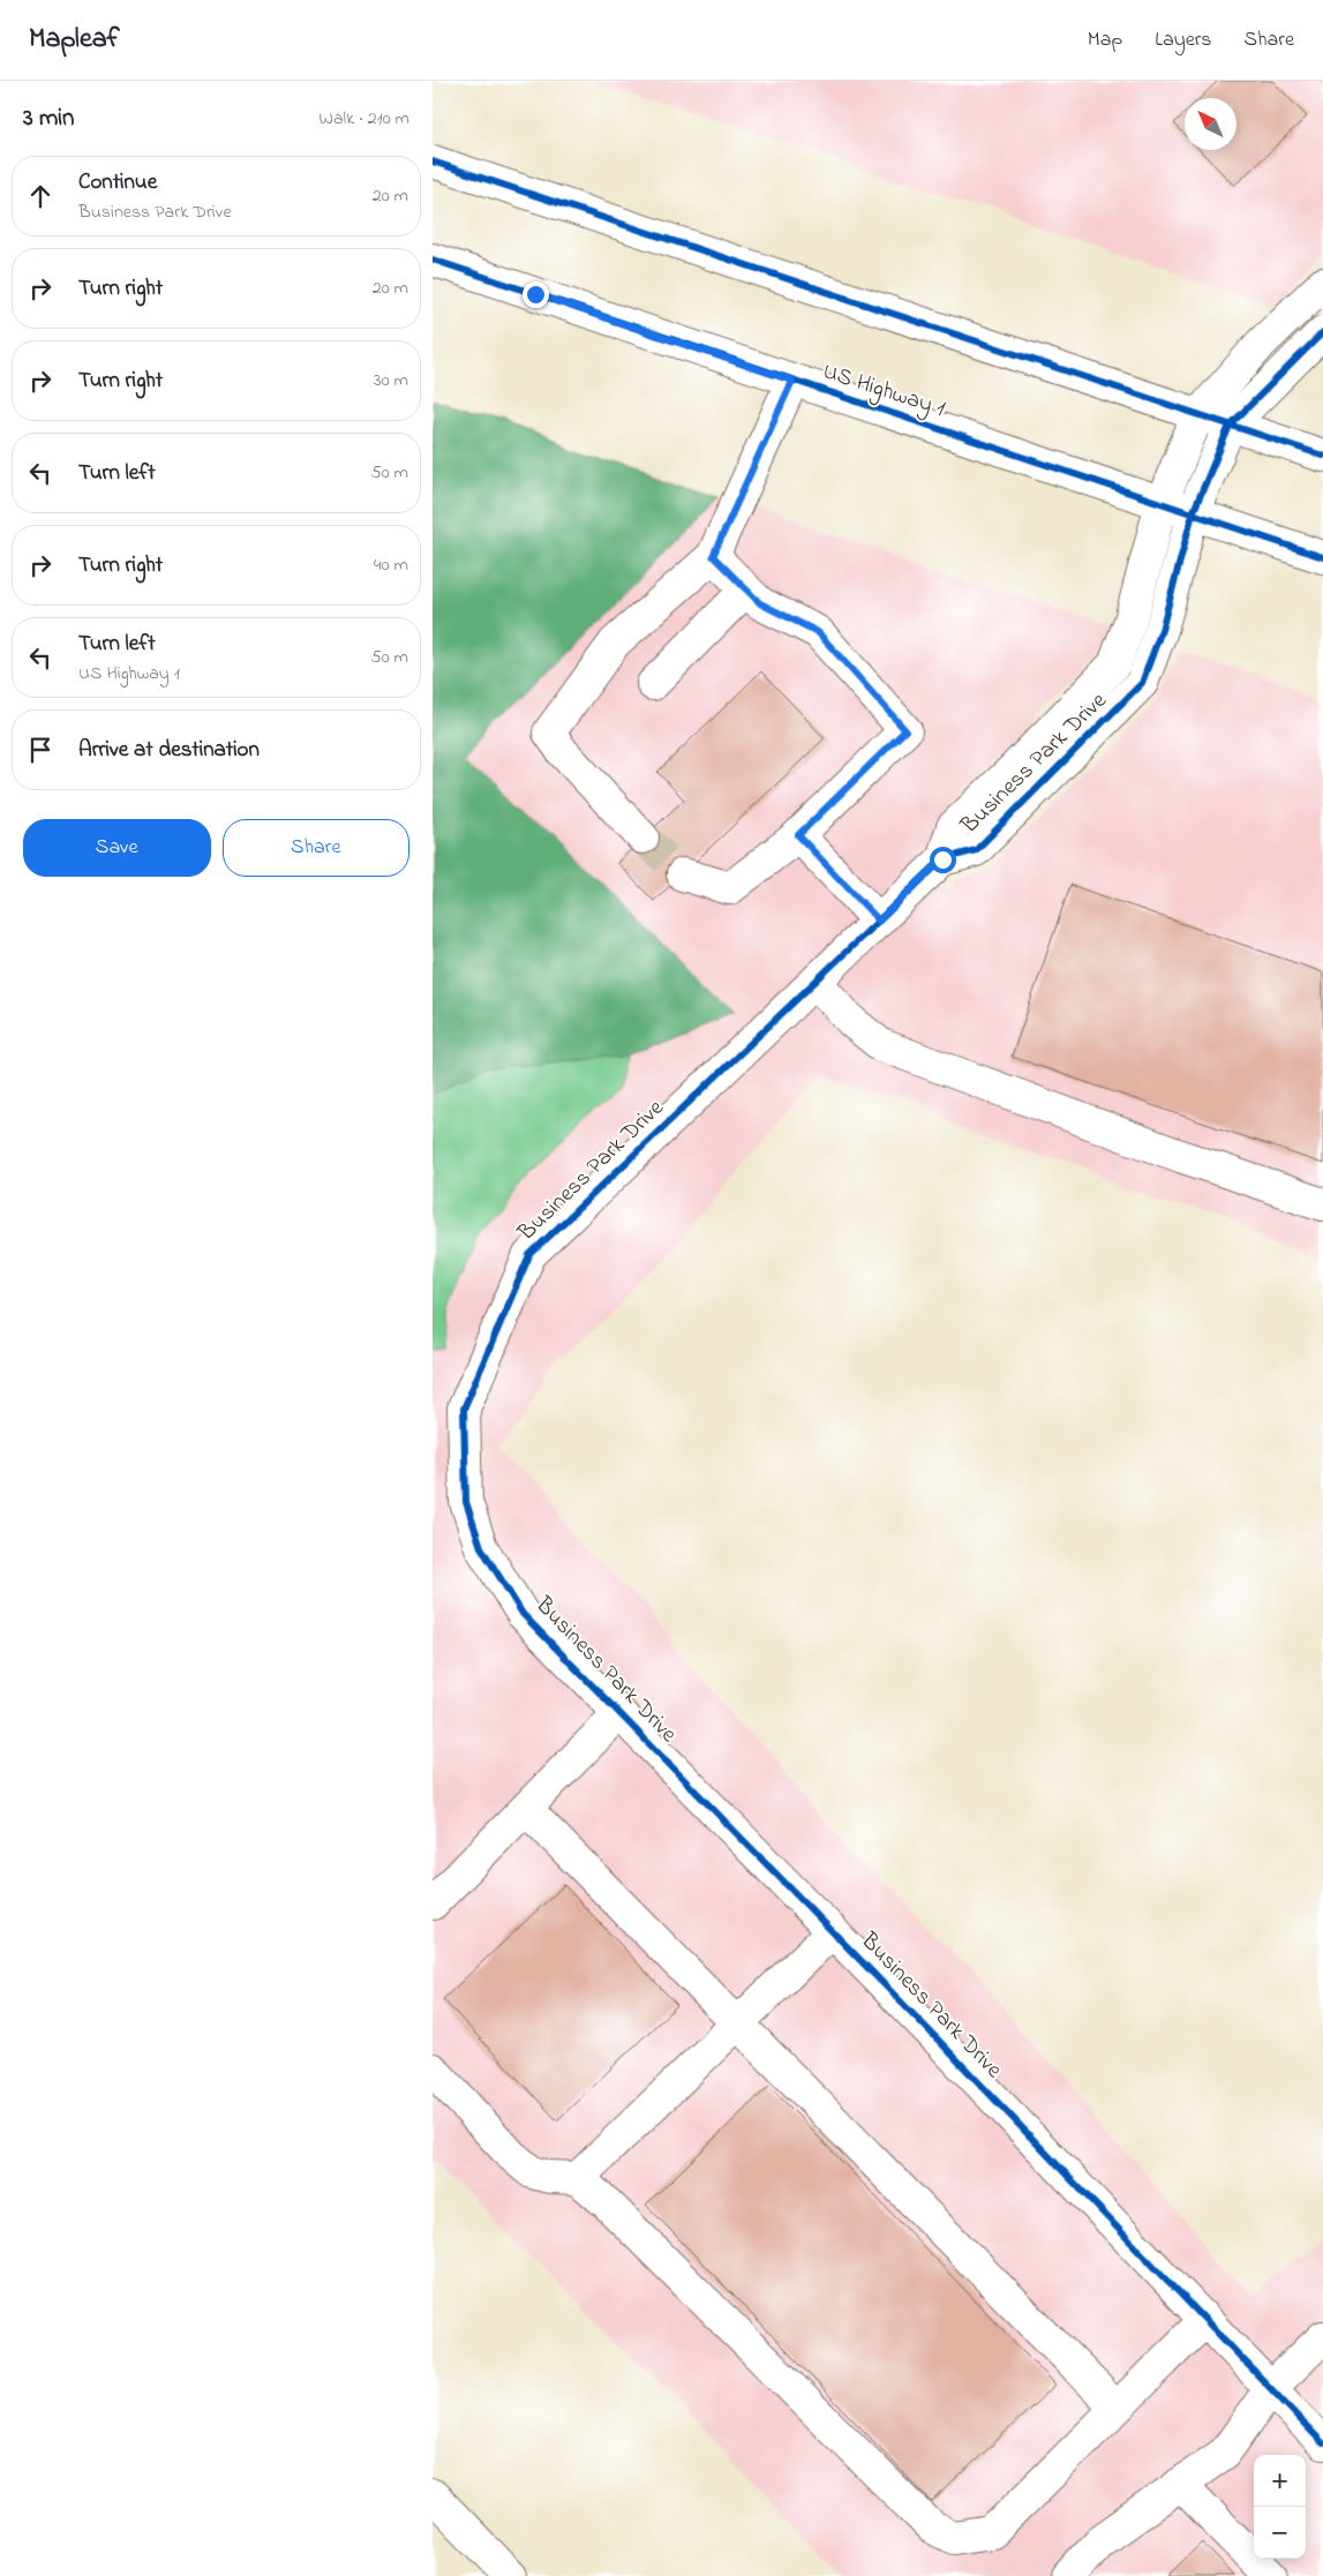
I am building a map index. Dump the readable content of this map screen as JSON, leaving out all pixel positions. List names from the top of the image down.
{
  "streets": {
    "street": ["US Highway 1", "Business Park Drive"]
  },
  "crossings": [
    ["US Highway 1", "Business Park Drive"]
  ],
  "north": "top left",
  "page": {
    "header": "Mapleaf",
    "nav": ["Map", "Layers", "Share"],
    "heading": ["3 min", "Walk · 210 m"],
    "list": [
      ["Continue", "Business Park Drive", "20 m"],
      ["Turn right", "20 m"],
      ["Turn right", "30 m"],
      ["Turn left", "50 m"],
      ["Turn right", "40 m"],
      ["Turn left", "US Highway 1", "50 m"],
      "Arrive at destination"
    ],
    "buttons": ["Save", "Share"],
    "map_buttons": ["+", "−"]
  }
}
